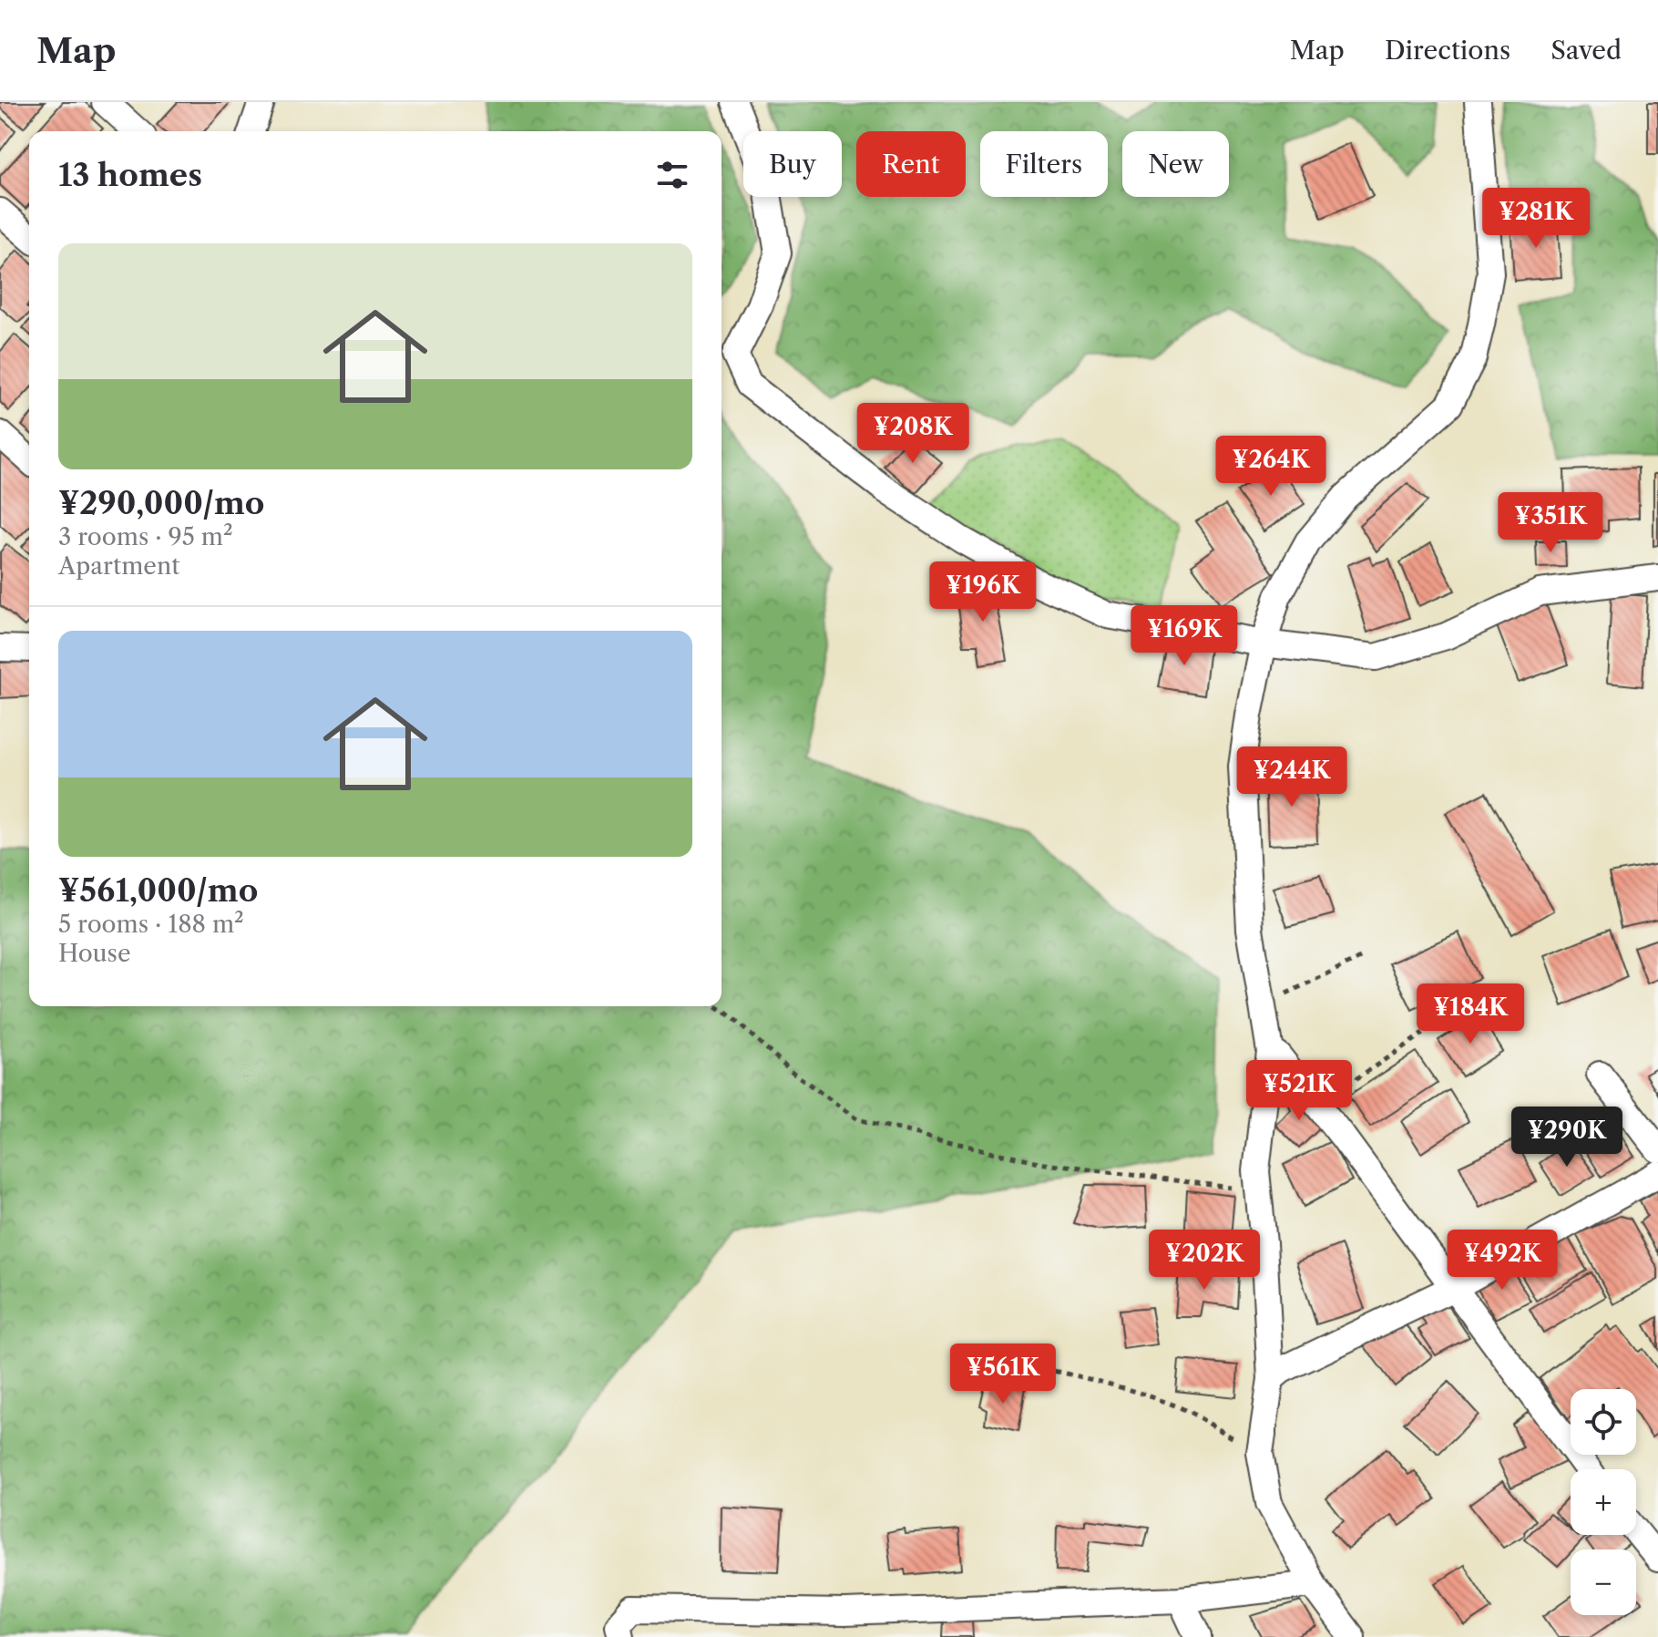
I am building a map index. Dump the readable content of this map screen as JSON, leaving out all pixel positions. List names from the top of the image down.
{
  "page": {
    "header": "Map",
    "nav": ["Map", "Directions", "Saved"],
    "chip": [
      "Buy",
      "Rent",
      "Filters",
      "New"
    ],
    "heading": "13 homes",
    "price": [
      "¥281K",
      "¥208K",
      "¥264K",
      "¥351K",
      "¥196K",
      "¥169K",
      "¥244K",
      "¥184K",
      "¥521K",
      "¥290K",
      "¥202K",
      "¥492K",
      "¥561K"
    ],
    "list": [
      {
        "name": "¥290,000/mo",
        "note": "3 rooms · 95 m² · Apartment"
      },
      {
        "name": "¥561,000/mo",
        "note": "5 rooms · 188 m² · House"
      }
    ],
    "map_buttons": ["+", "−"]
  }
}
